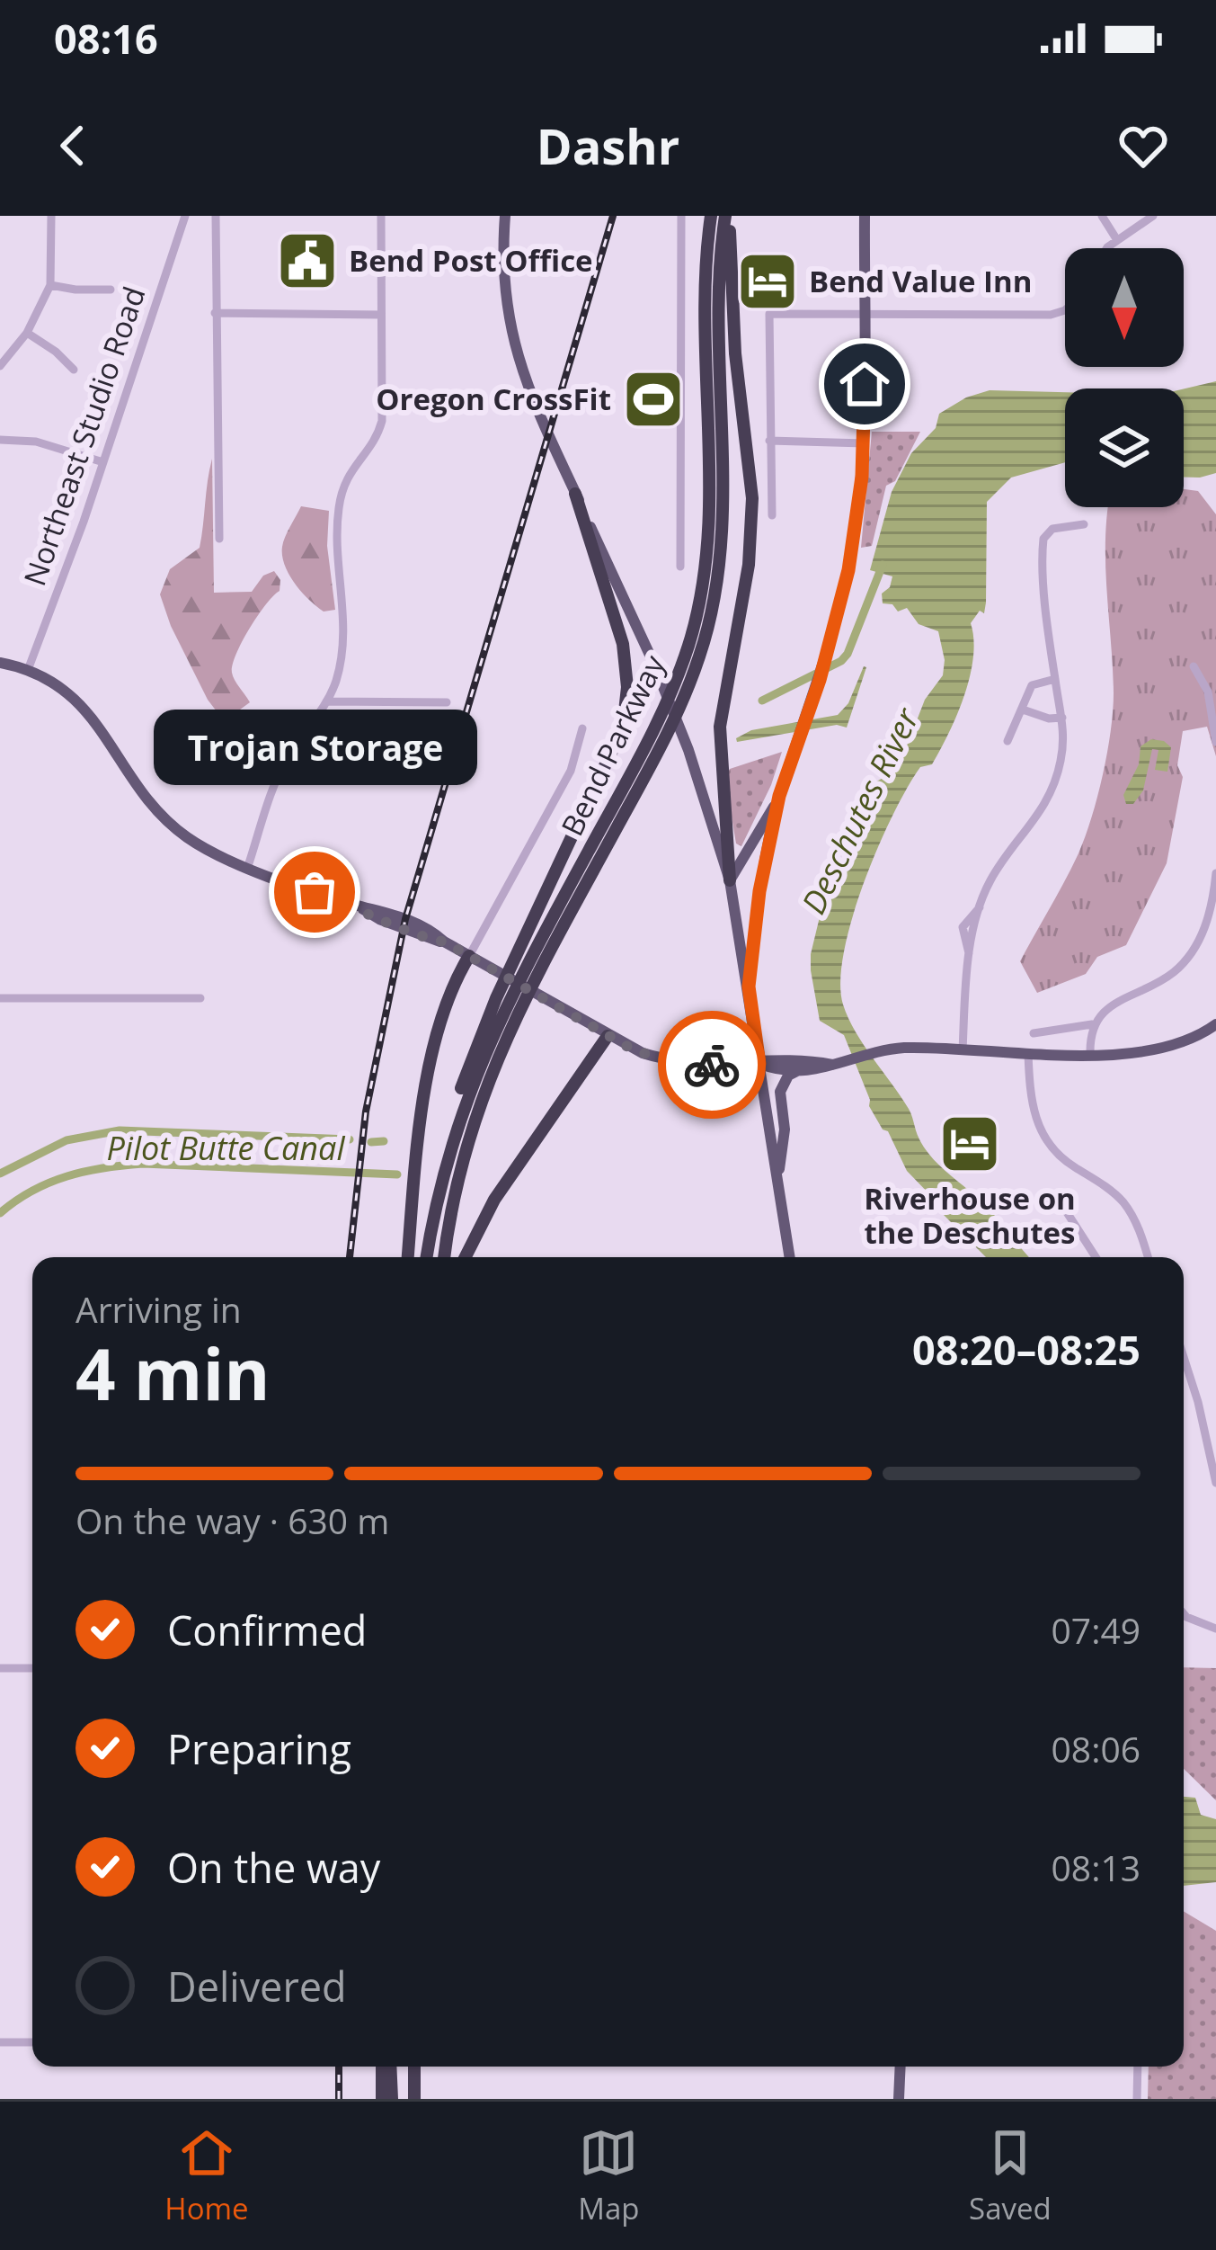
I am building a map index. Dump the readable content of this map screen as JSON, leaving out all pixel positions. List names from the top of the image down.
{
  "streets": {
    "highway": ["Bend Parkway"],
    "street": ["Northeast Studio Road"]
  },
  "water": ["Deschutes River", "Pilot Butte Canal"],
  "places": {
    "public building": ["Bend Post Office"],
    "hotel": ["Bend Value Inn", "Riverhouse on the Deschutes"],
    "sports": ["Oregon CrossFit"],
    "other": ["Trojan Storage"]
  },
  "north": "bottom",
  "page": {
    "status": "08:16",
    "header": "Dashr",
    "bubble": "Trojan Storage",
    "heading": ["4 min", "Arriving in", "08:20–08:25"],
    "bar": "On the way · 630 m",
    "list": [
      ["Confirmed", "07:49"],
      ["Preparing", "08:06"],
      ["On the way", "08:13"],
      "Delivered"
    ],
    "tabs": ["Home", "Map", "Saved"]
  }
}
